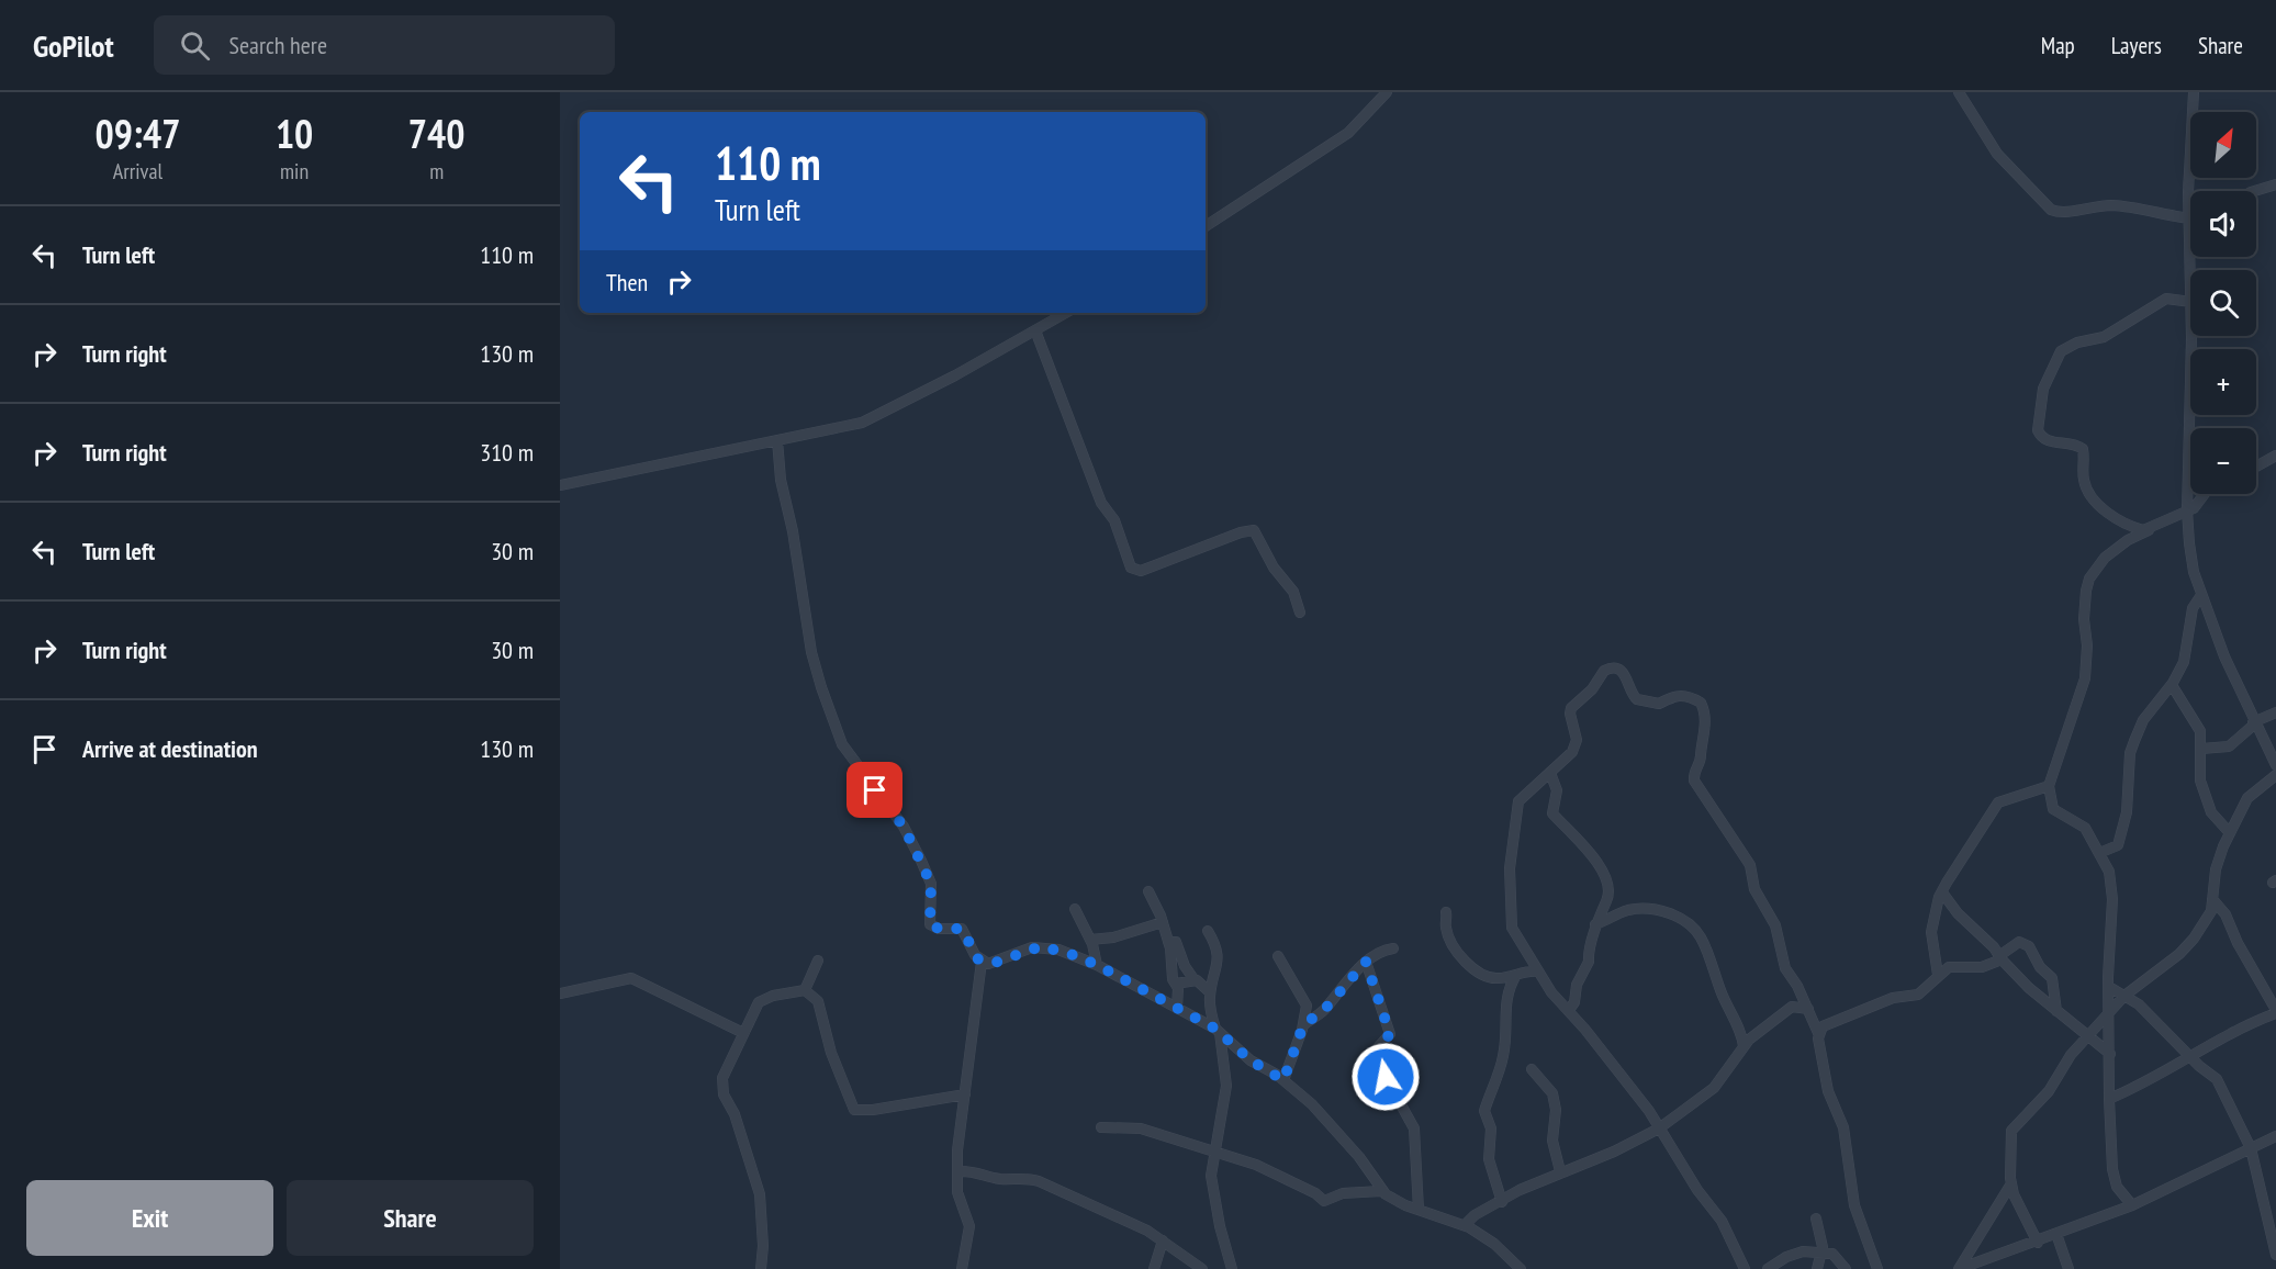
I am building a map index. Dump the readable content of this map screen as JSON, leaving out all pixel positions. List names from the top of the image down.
{
  "north": "top right",
  "page": {
    "header": "GoPilot",
    "search": "Search here",
    "nav": ["Map", "Layers", "Share"],
    "eta": [
      "09:47",
      "Arrival",
      "10",
      "min",
      "740",
      "m"
    ],
    "map_buttons": ["+", "−"],
    "turn": ["110 m", "Turn left"],
    "list": [
      {
        "name": "Turn left",
        "value": "110 m"
      },
      {
        "name": "Turn right",
        "value": "130 m"
      },
      {
        "name": "Turn right",
        "value": "310 m"
      },
      {
        "name": "Turn left",
        "value": "30 m"
      },
      {
        "name": "Turn right",
        "value": "30 m"
      },
      {
        "name": "Arrive at destination",
        "value": "130 m"
      }
    ],
    "then": "Then",
    "buttons": ["Exit", "Share"]
  }
}
